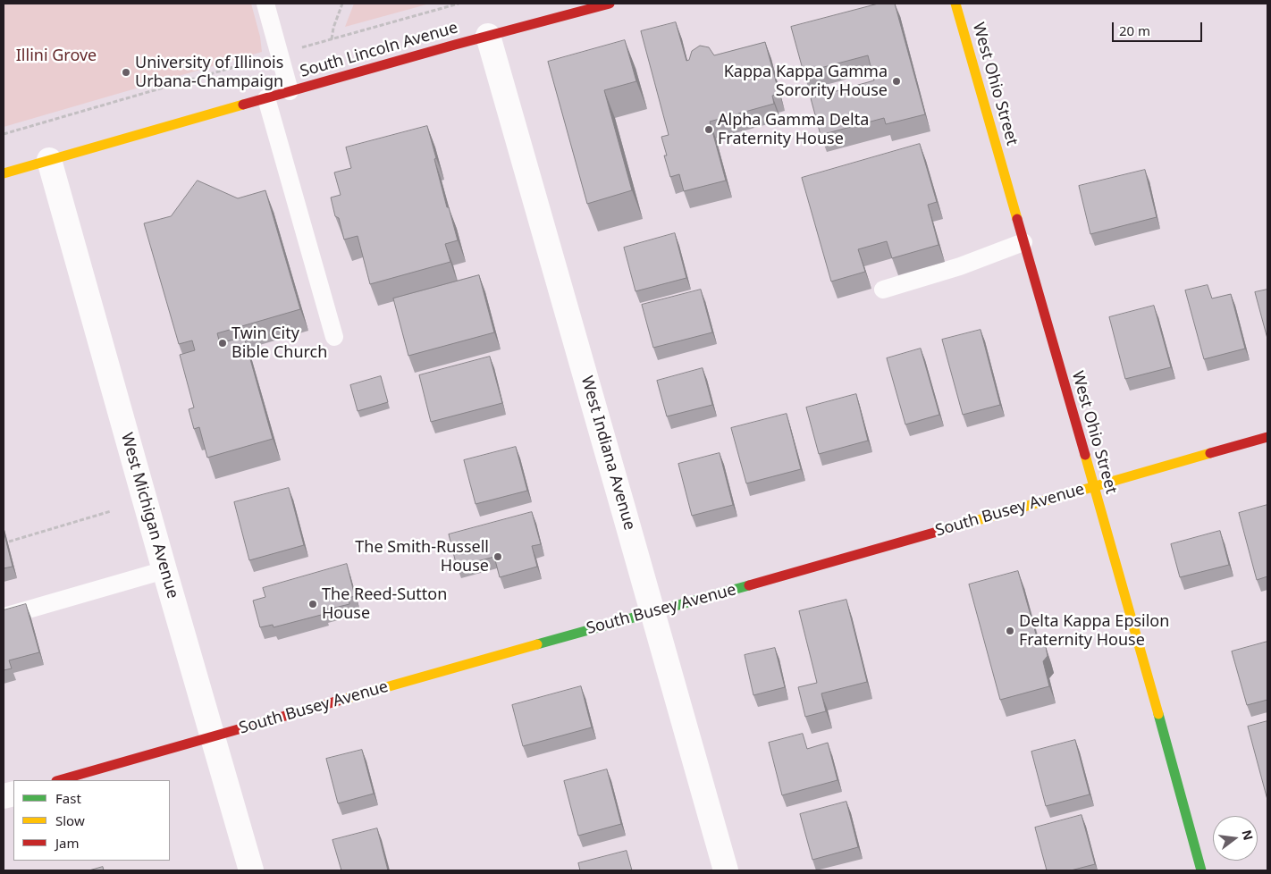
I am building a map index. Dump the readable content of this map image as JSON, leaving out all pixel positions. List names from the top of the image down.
{
  "streets": {
    "street": [
      "South Lincoln Avenue",
      "West Ohio Street",
      "West Indiana Avenue",
      "South Busey Avenue",
      "West Michigan Avenue"
    ]
  },
  "crossings": [
    ["South Lincoln Avenue", "West Indiana Avenue"],
    ["South Lincoln Avenue", "West Michigan Avenue"],
    ["West Ohio Street", "South Busey Avenue"],
    ["West Indiana Avenue", "South Busey Avenue"],
    ["South Busey Avenue", "West Michigan Avenue"]
  ],
  "parks": ["Illini Grove"],
  "places": [
    "University of Illinois Urbana-Champaign",
    "Kappa Kappa Gamma Sorority House",
    "Alpha Gamma Delta Fraternity House",
    "Twin City Bible Church",
    "The Smith-Russell House",
    "The Reed-Sutton House",
    "Delta Kappa Epsilon Fraternity House"
  ],
  "legend": ["Fast", "Slow", "Jam"],
  "scale_bar": "20 m",
  "north": "right"
}
